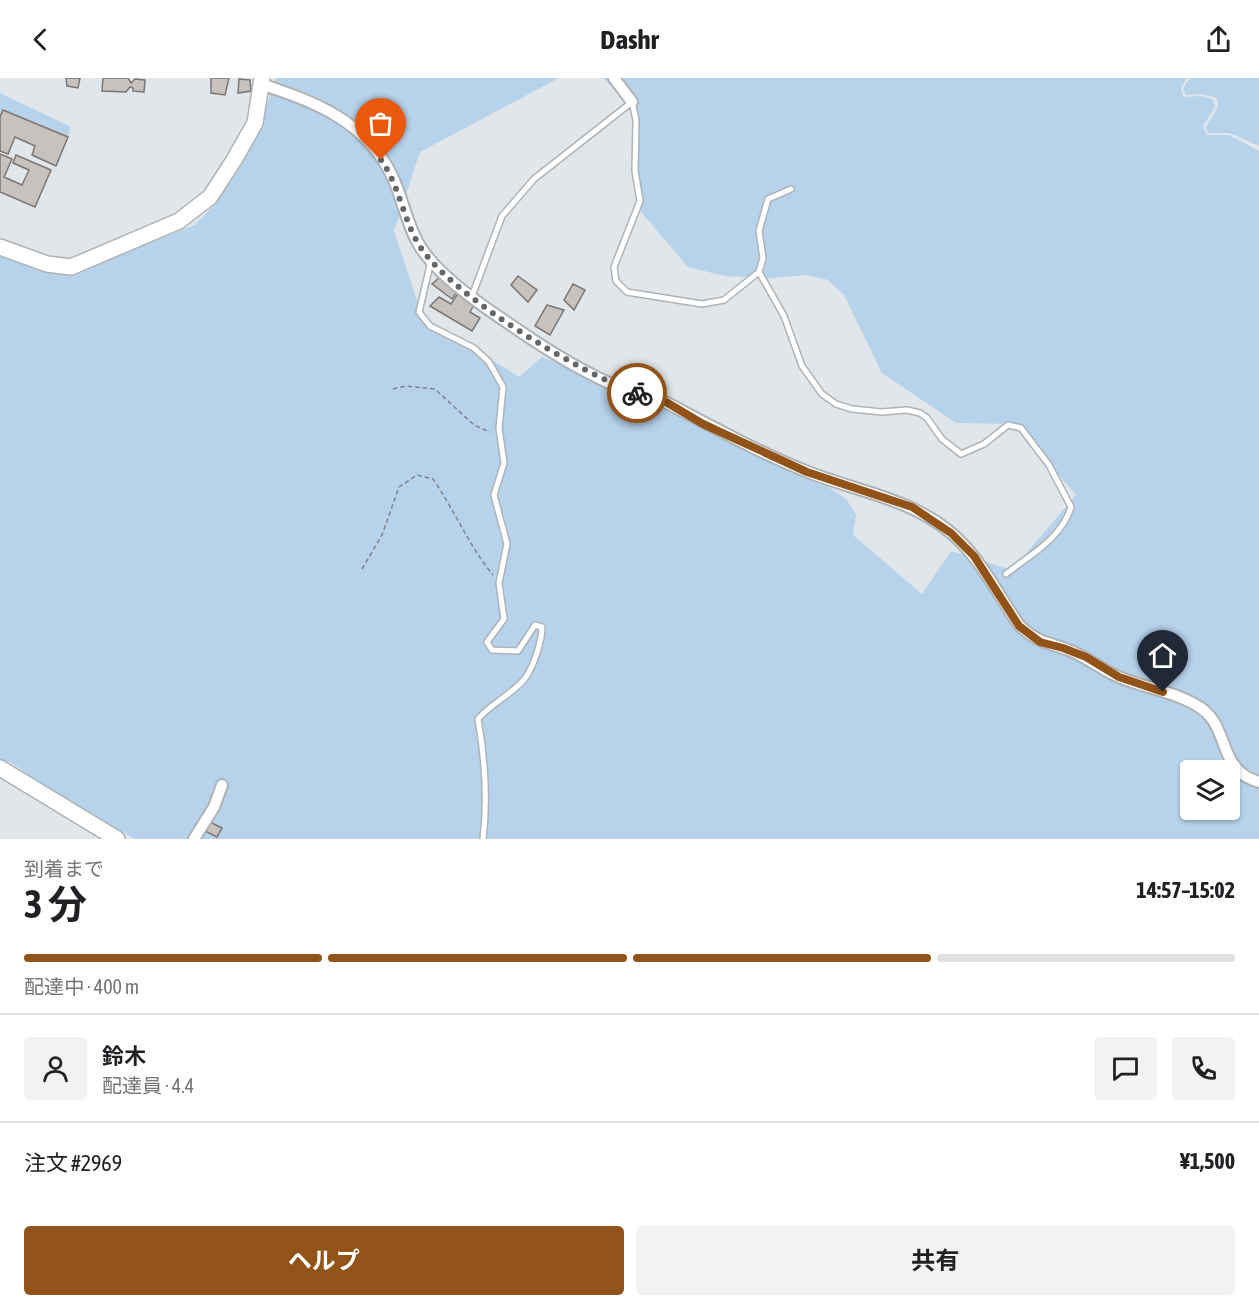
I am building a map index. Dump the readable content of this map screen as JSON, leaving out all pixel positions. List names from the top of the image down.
{
  "page": {
    "header": "Dashr",
    "heading": ["3 分", "到着まで", "14:57–15:02"],
    "panel": [
      "鈴木",
      "配達員 · 4.4",
      "注文 #2969",
      "¥1,500"
    ],
    "bar": "配達中 · 400 m",
    "buttons": ["ヘルプ", "共有"]
  }
}
